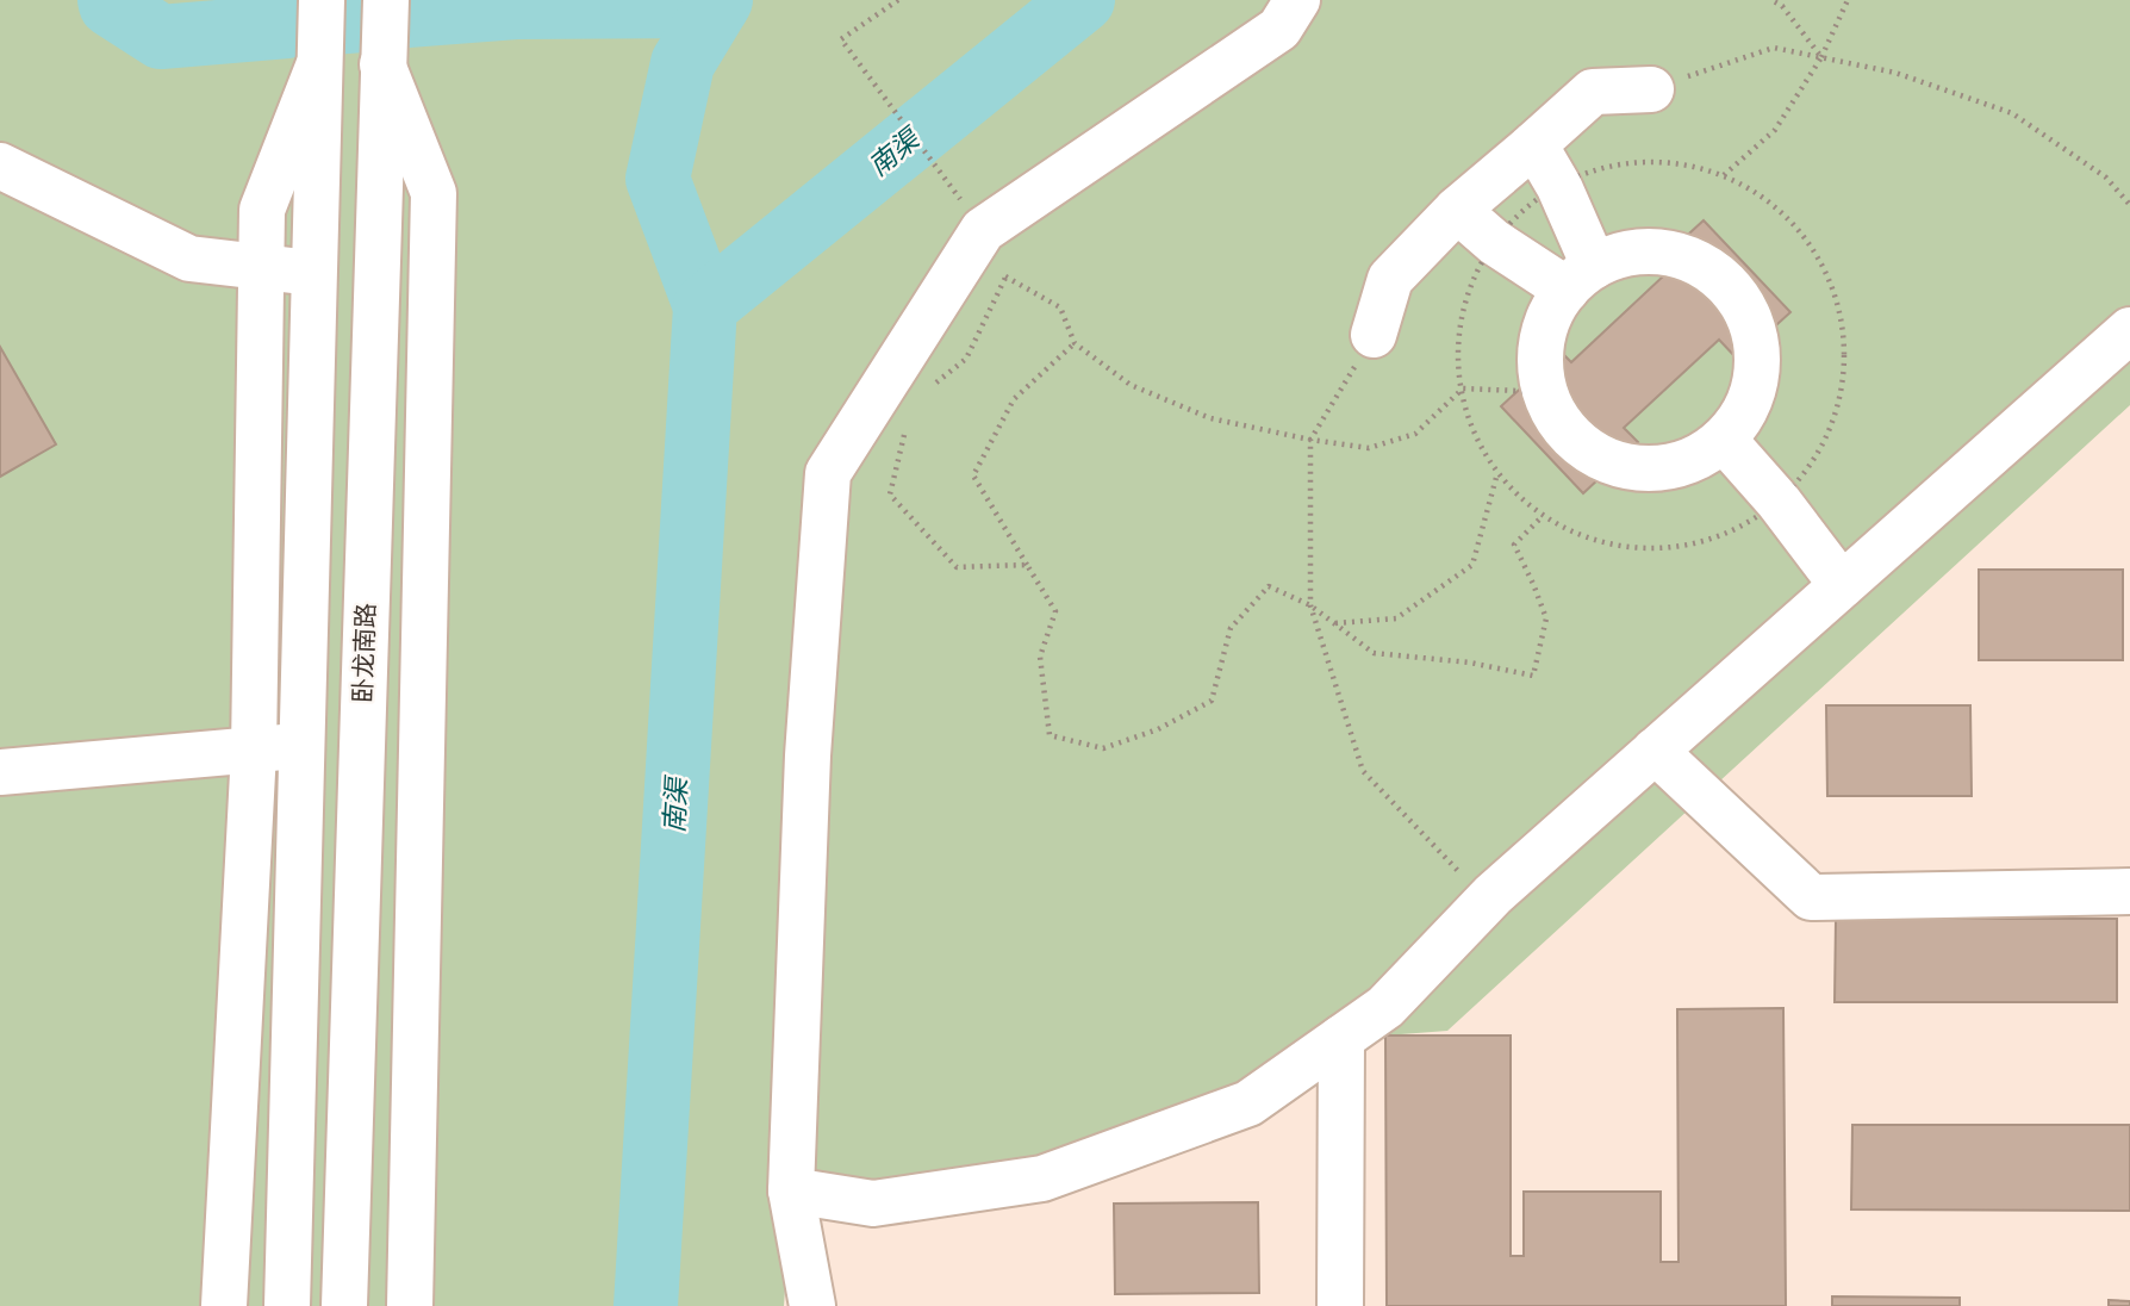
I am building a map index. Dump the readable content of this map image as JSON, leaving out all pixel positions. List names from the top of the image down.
{
  "streets": {
    "main road": ["卧龙南路"]
  },
  "water": ["南渠"]
}
